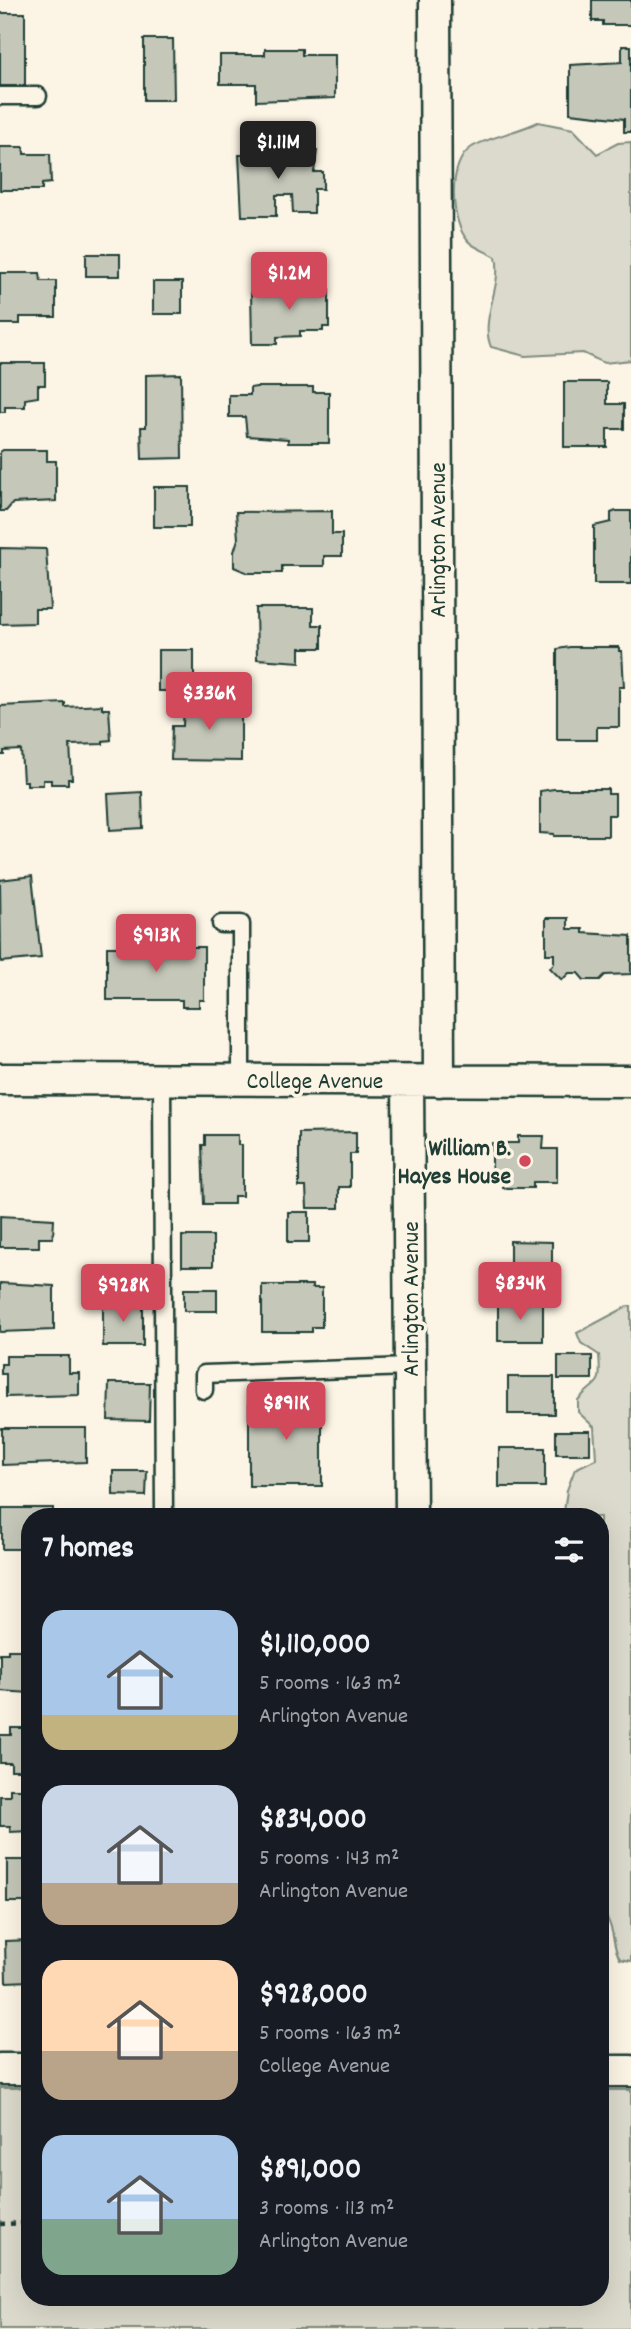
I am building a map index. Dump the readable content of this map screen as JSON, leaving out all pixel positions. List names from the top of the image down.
{
  "streets": {
    "street": ["Arlington Avenue", "College Avenue"]
  },
  "crossings": [
    ["Arlington Avenue", "College Avenue"]
  ],
  "places": ["William B. Hayes House"],
  "page": {
    "price": [
      "$1.11M",
      "$1.2M",
      "$336K",
      "$913K",
      "$834K",
      "$928K",
      "$891K"
    ],
    "heading": "7 homes",
    "list": [
      {
        "name": "$1,110,000",
        "note": "5 rooms · 163 m² · Arlington Avenue"
      },
      {
        "name": "$834,000",
        "note": "5 rooms · 143 m² · Arlington Avenue"
      },
      {
        "name": "$928,000",
        "note": "5 rooms · 163 m² · College Avenue"
      },
      {
        "name": "$891,000",
        "note": "3 rooms · 113 m² · Arlington Avenue"
      }
    ]
  }
}
